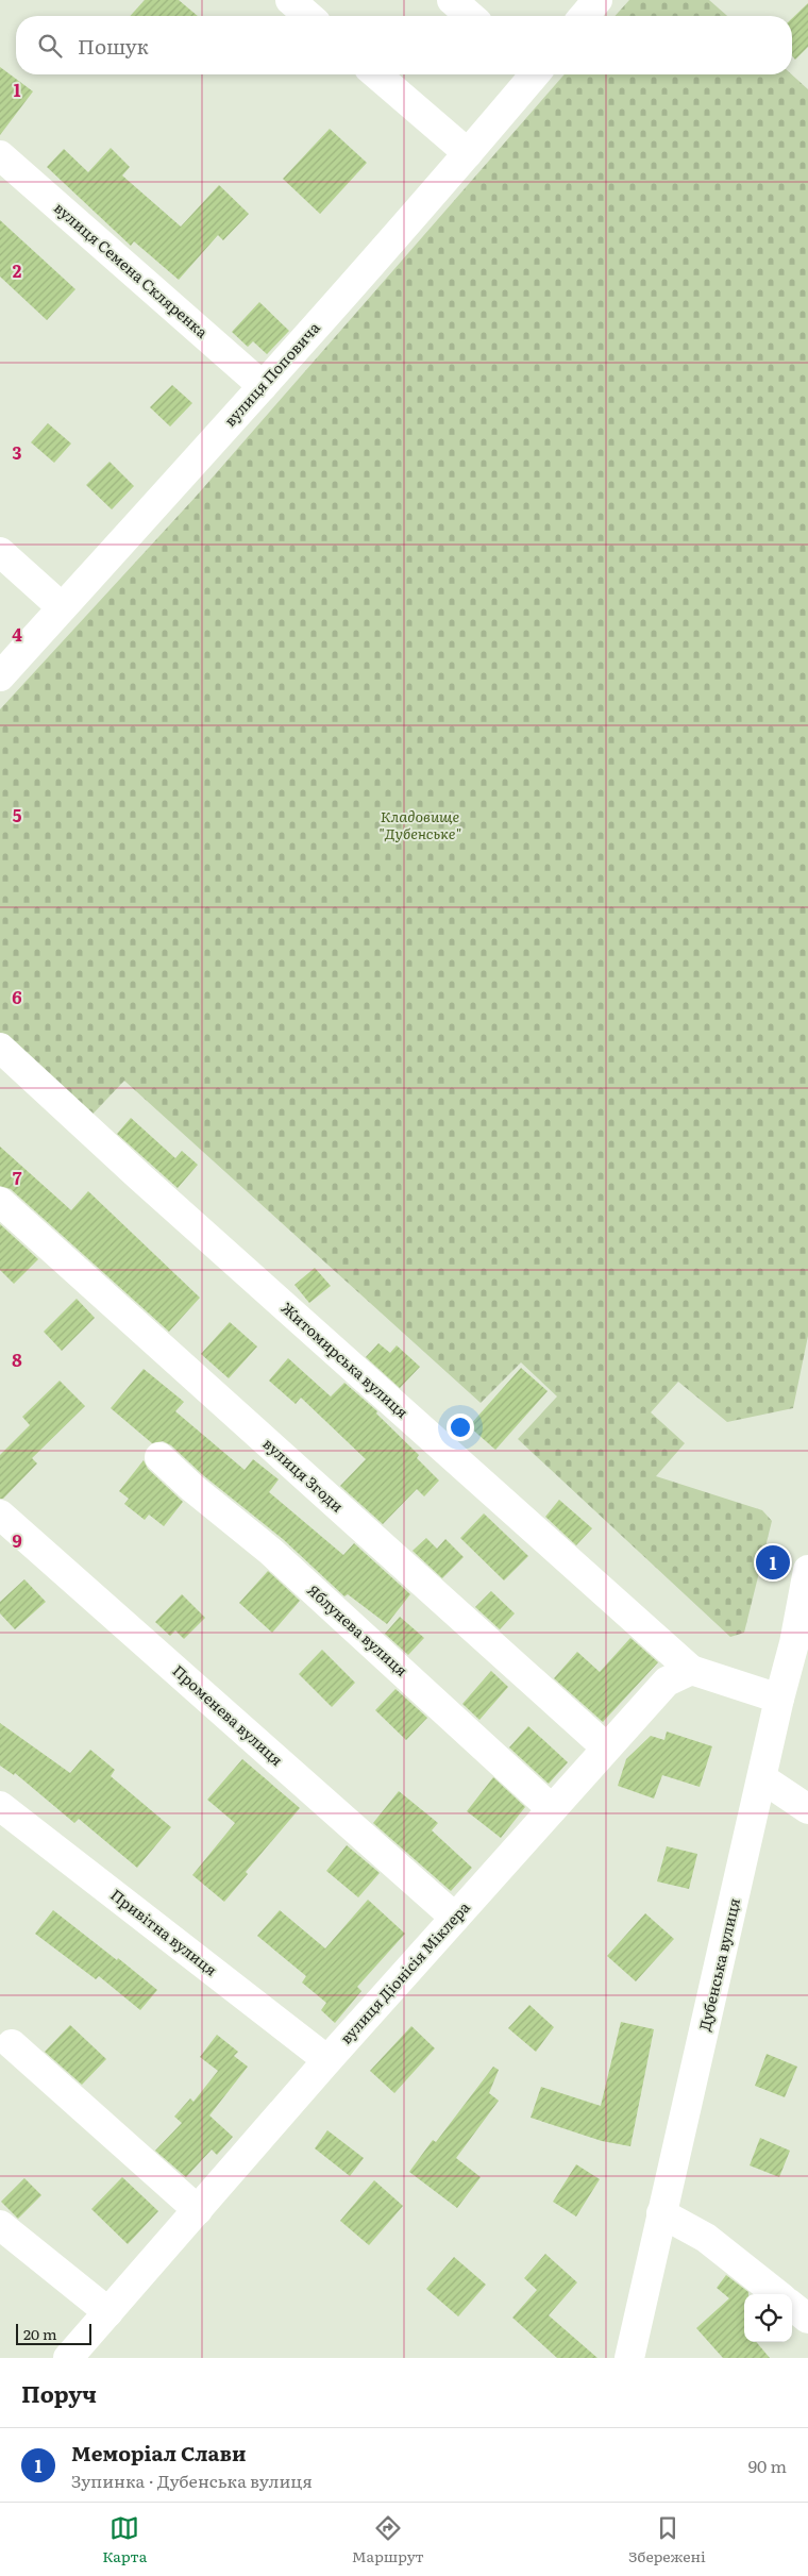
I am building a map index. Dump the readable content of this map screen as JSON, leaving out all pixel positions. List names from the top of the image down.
{
  "streets": {
    "street": [
      "вулиця Семена Скляренка",
      "вулиця Поповича",
      "Житомирська вулиця",
      "вулиця Згоди",
      "Яблунева вулиця",
      "Променева вулиця",
      "Привітна вулиця",
      "Дубенська вулиця",
      "вулиця Діонісія Міклера"
    ]
  },
  "crossings": [
    ["вулиця Семена Скляренка", "вулиця Поповича"],
    ["Житомирська вулиця", "вулиця Діонісія Міклера"],
    ["вулиця Згоди", "вулиця Діонісія Міклера"],
    ["Яблунева вулиця", "вулиця Діонісія Міклера"],
    ["Променева вулиця", "вулиця Діонісія Міклера"],
    ["Привітна вулиця", "вулиця Діонісія Міклера"]
  ],
  "parks": ["Кладовище \"Дубенське\""],
  "scale_bar": "20 m",
  "page": {
    "search": "Пошук",
    "pins": "1",
    "scale": "20 m",
    "heading": "Поруч",
    "list": [
      {
        "mark": "1",
        "name": "Меморіал Слави",
        "note": "Зупинка · Дубенська вулиця",
        "value": "90 m"
      }
    ],
    "nav": ["Карта", "Маршрут", "Збережені"]
  },
  "grid": {
    "rows": [
      "1",
      "2",
      "3",
      "4",
      "5",
      "6",
      "7",
      "8",
      "9"
    ]
  }
}
